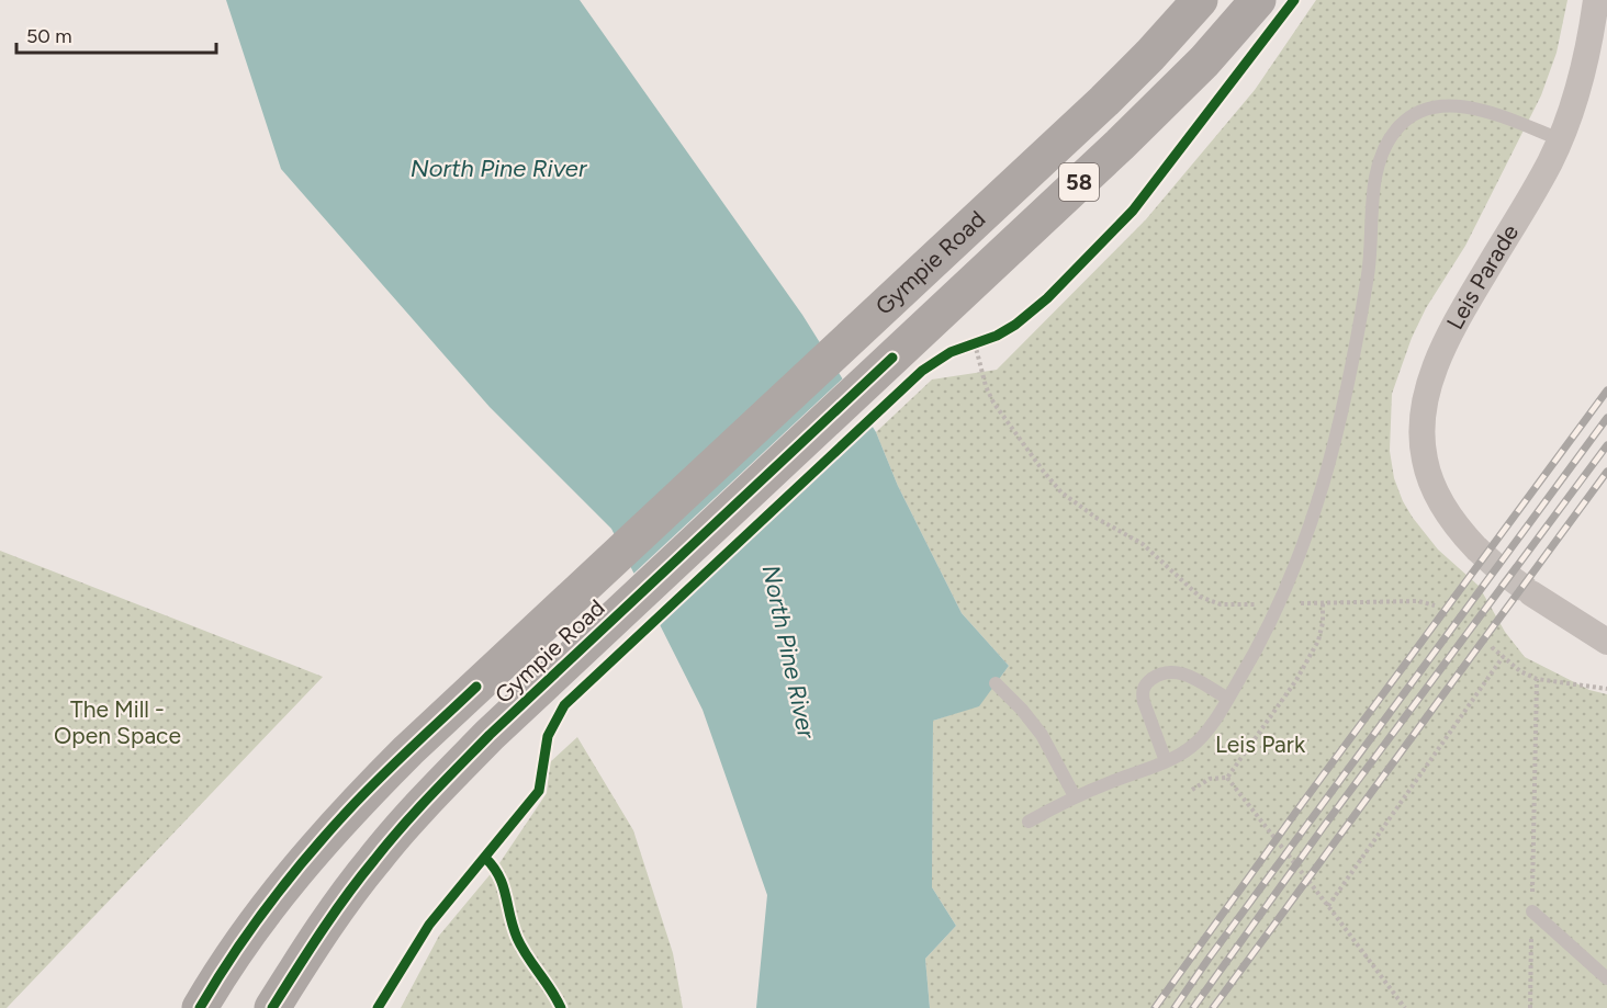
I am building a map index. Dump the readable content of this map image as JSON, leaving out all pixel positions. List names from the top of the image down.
{
  "streets": {
    "highway": ["58", "Gympie Road"],
    "street": ["Leis Parade"]
  },
  "water": ["North Pine River"],
  "parks": ["The Mill - Open Space", "Leis Park"],
  "scale_bar": "50 m"
}
